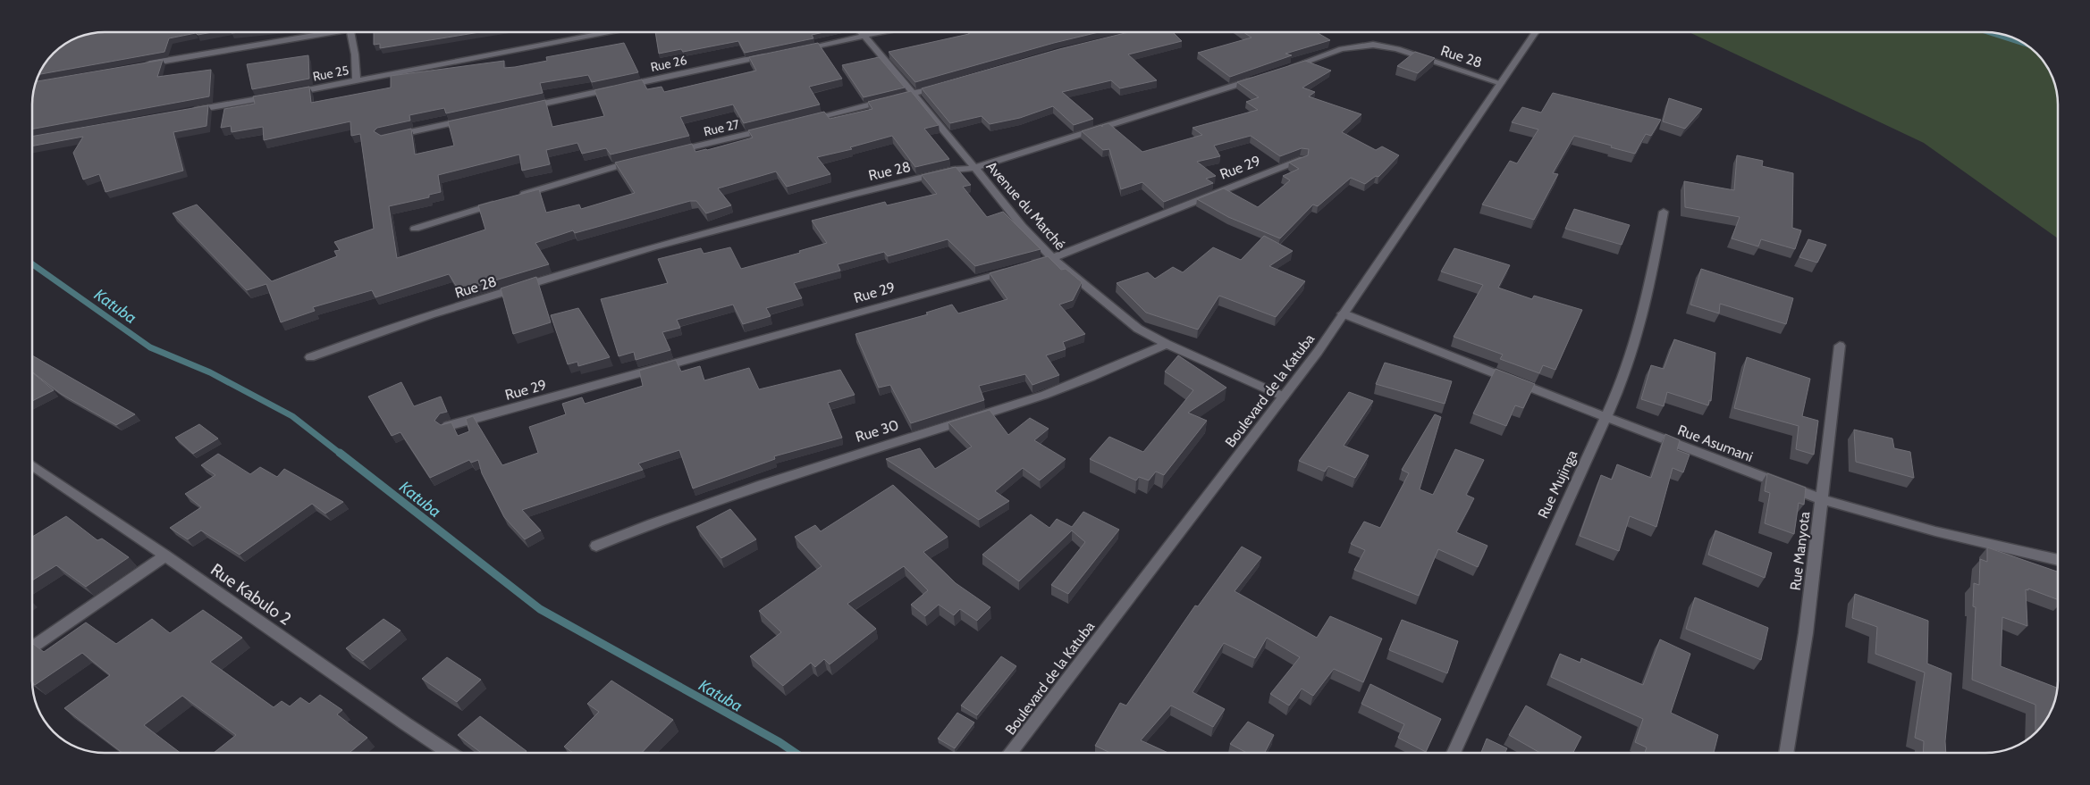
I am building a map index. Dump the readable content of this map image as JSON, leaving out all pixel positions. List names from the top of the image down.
{
  "streets": {
    "street": [
      "Rue 28",
      "Rue 26",
      "Rue 25",
      "Rue 27",
      "Rue 29",
      "Avenue du Marché",
      "Boulevard de la Katuba",
      "Rue 30",
      "Rue Asumani",
      "Rue Mujinga",
      "Rue Manyota",
      "Rue Kabulo 2"
    ]
  },
  "crossings": [
    ["Rue 28", "Avenue du Marché"],
    ["Rue 28", "Boulevard de la Katuba"],
    ["Rue 29", "Avenue du Marché"],
    ["Avenue du Marché", "Boulevard de la Katuba"],
    ["Avenue du Marché", "Rue 30"],
    ["Boulevard de la Katuba", "Rue Asumani"],
    ["Rue Asumani", "Rue Mujinga"],
    ["Rue Asumani", "Rue Manyota"]
  ],
  "water": ["Katuba"]
}
